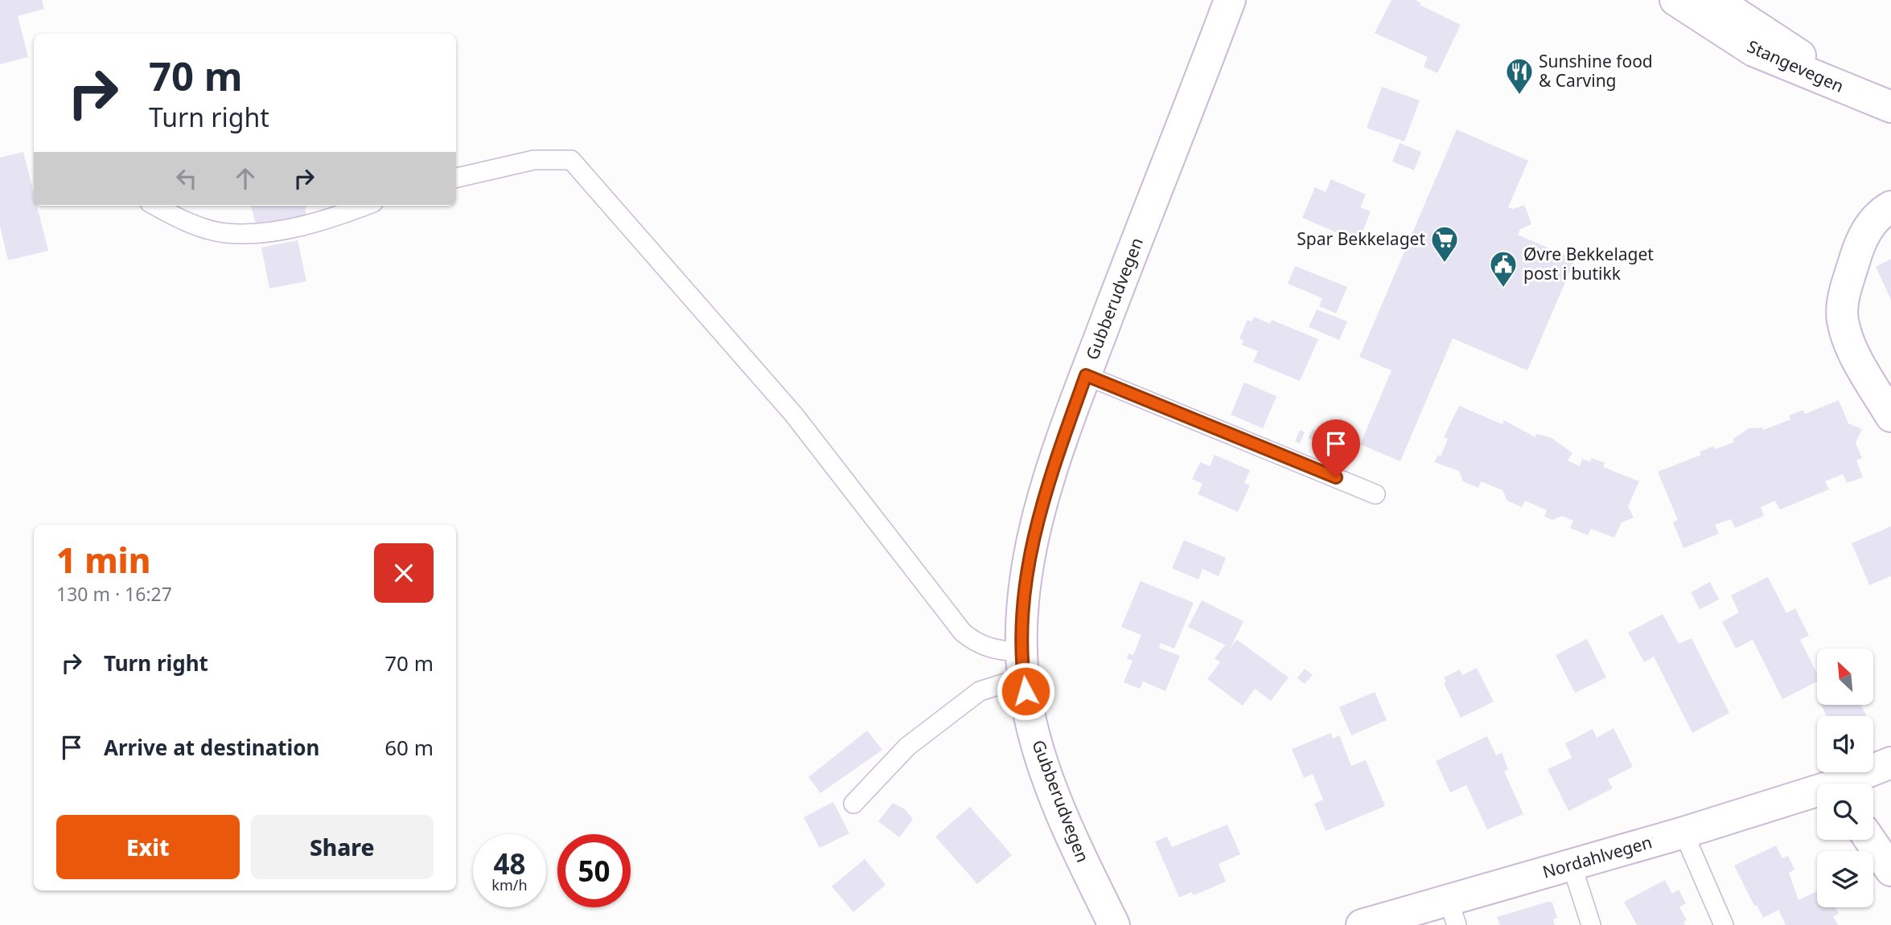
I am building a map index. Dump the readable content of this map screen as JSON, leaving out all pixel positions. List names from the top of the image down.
{
  "streets": {
    "main road": ["Stangevegen", "Gubberudvegen", "Nordahlvegen"]
  },
  "places": {
    "restaurant": ["Sunshine food & Carving"],
    "supermarket": ["Spar Bekkelaget"],
    "public building": ["Øvre Bekkelaget post i butikk"]
  },
  "north": "top left",
  "page": {
    "turn": ["70 m", "Turn right"],
    "heading": ["1 min", "130 m · 16:27"],
    "list": [
      {
        "name": "Turn right",
        "value": "70 m"
      },
      {
        "name": "Arrive at destination",
        "value": "60 m"
      }
    ],
    "buttons": ["Exit", "Share"],
    "speed": "48 km/h",
    "limit": "50"
  }
}
